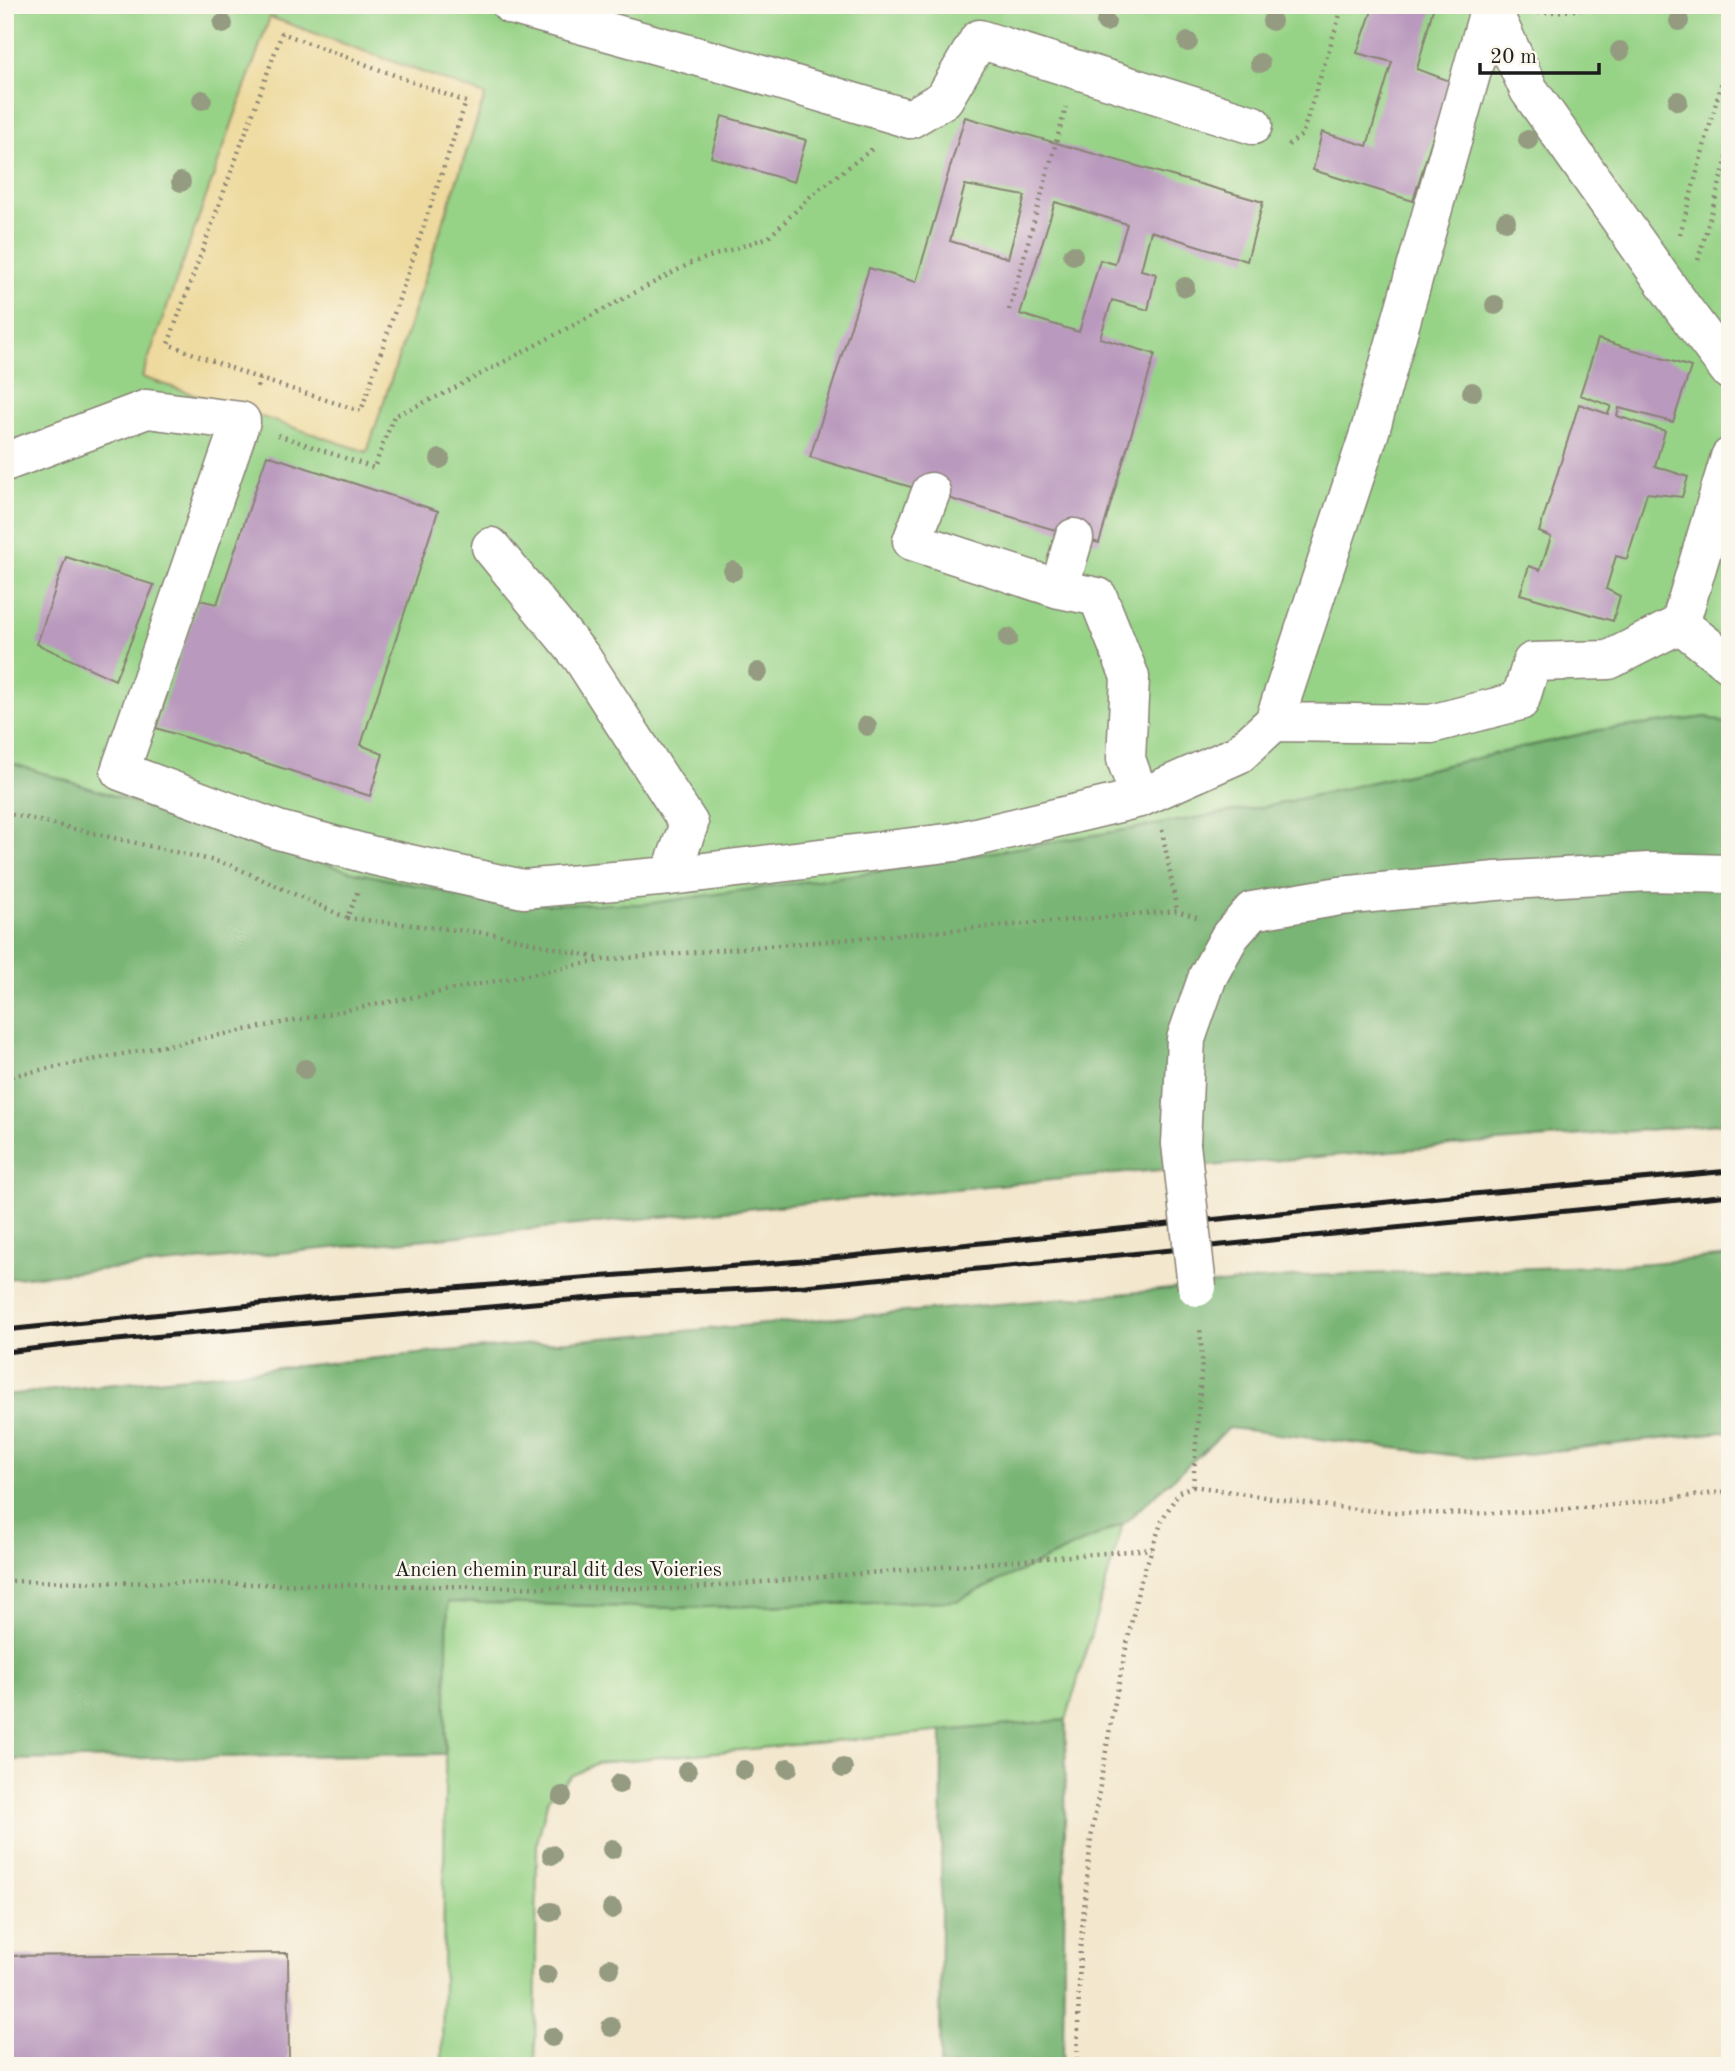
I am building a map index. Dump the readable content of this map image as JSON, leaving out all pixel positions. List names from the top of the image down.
{
  "streets": {
    "path": ["Ancien chemin rural dit des Voieries"]
  },
  "scale_bar": "20 m"
}
